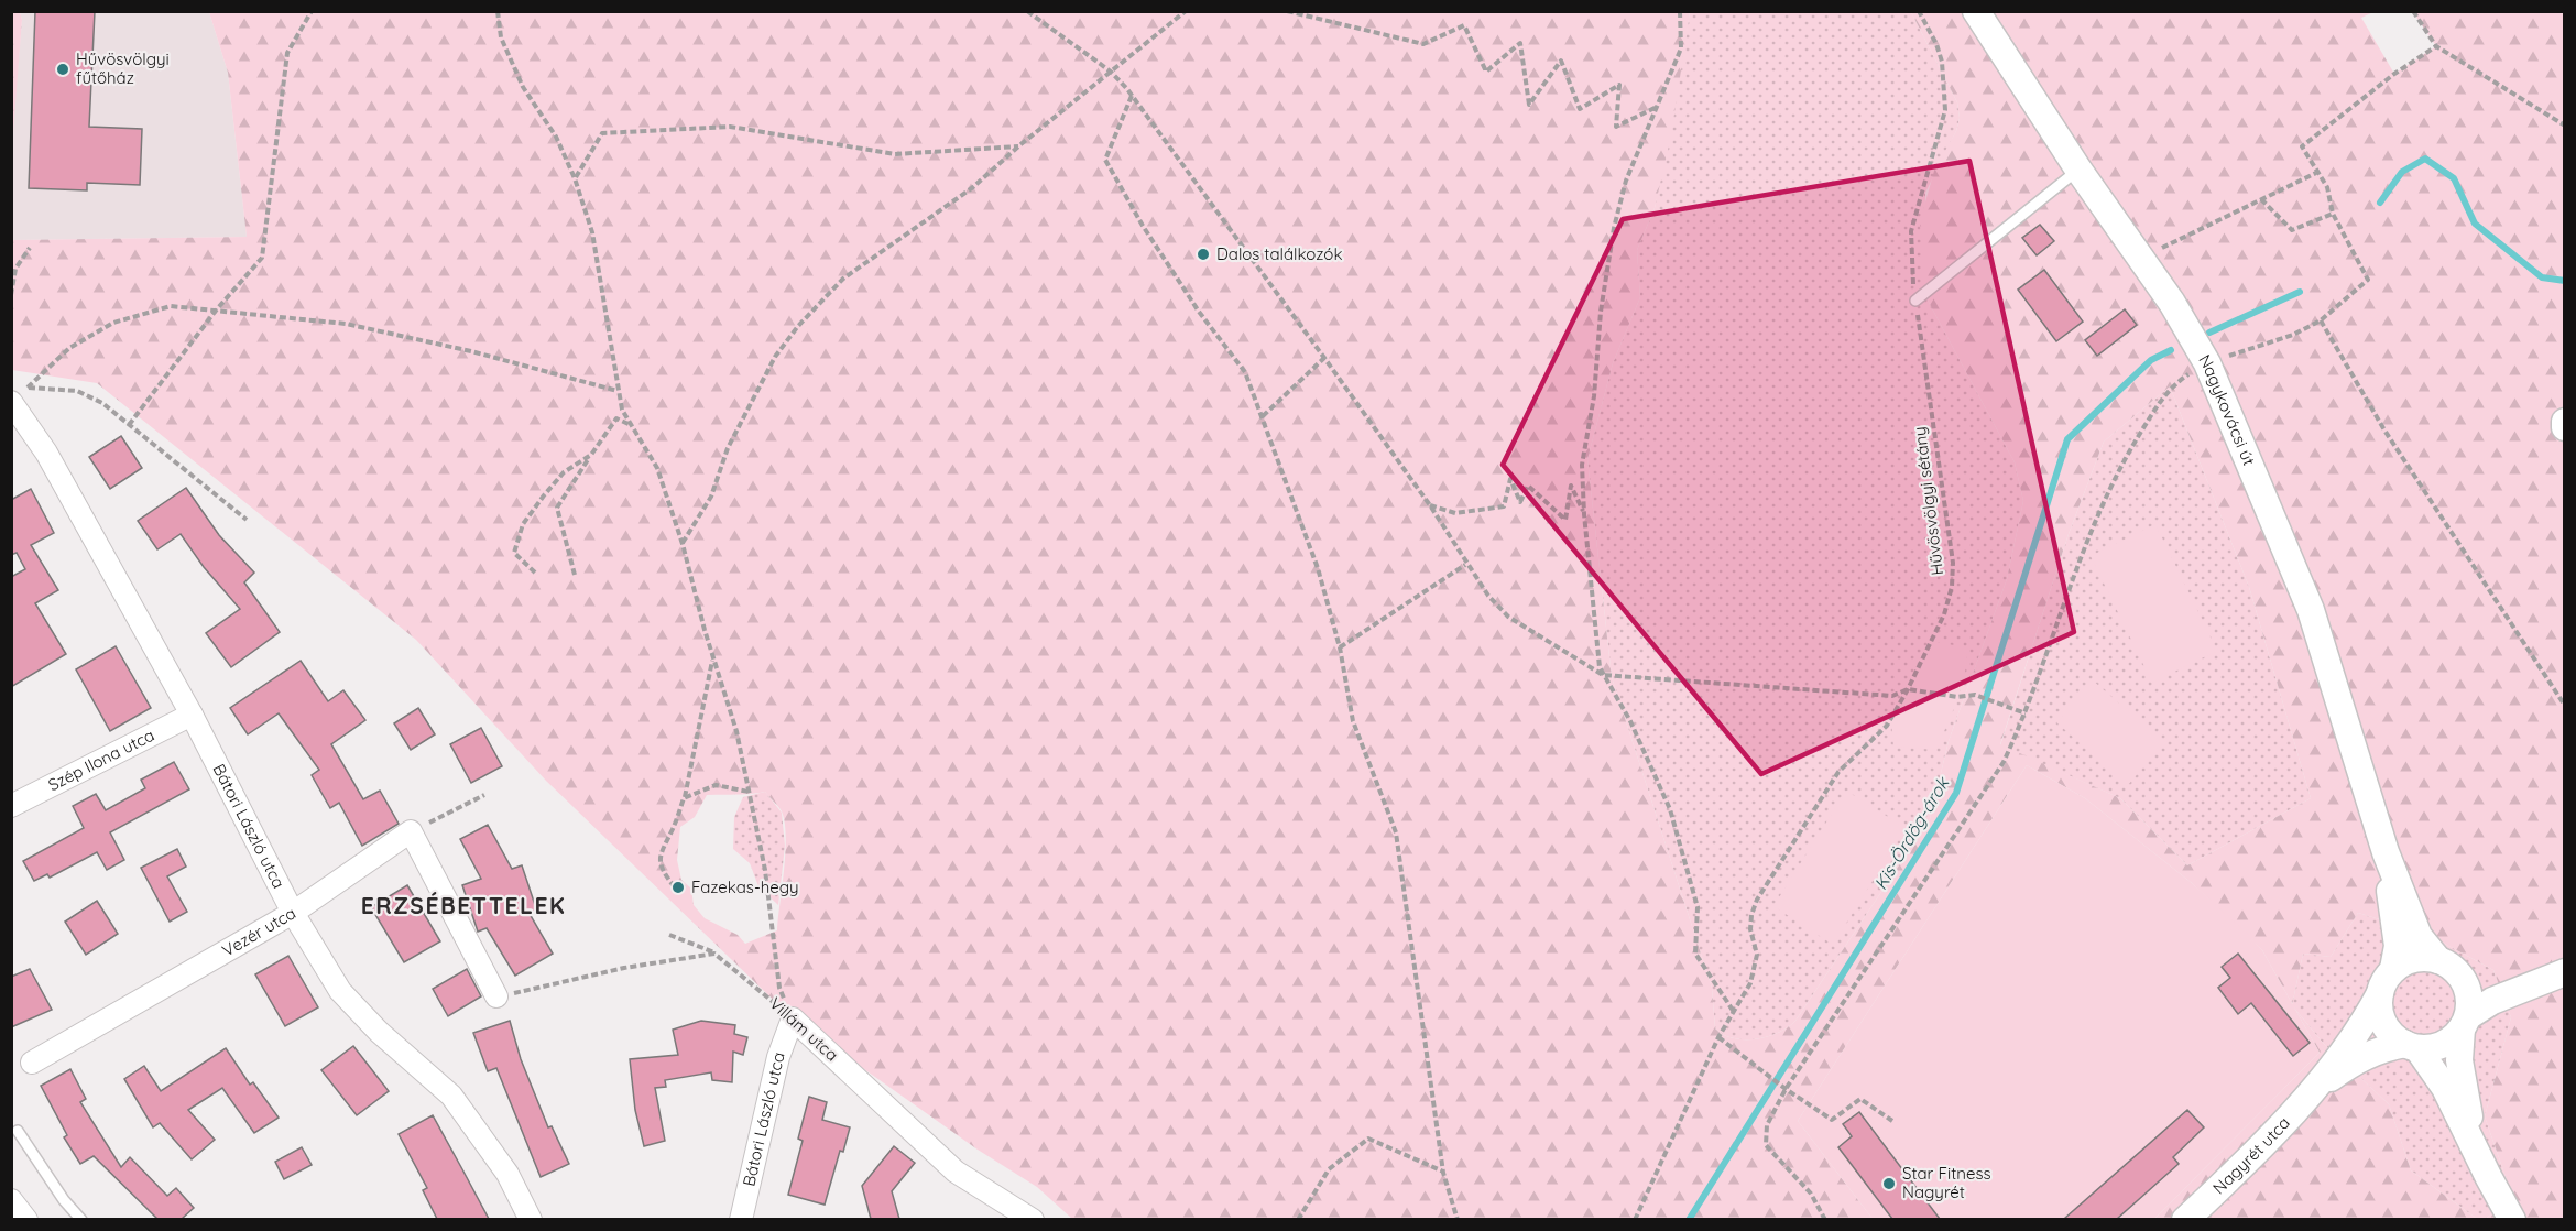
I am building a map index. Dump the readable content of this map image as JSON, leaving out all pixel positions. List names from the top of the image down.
{
  "streets": {
    "street": [
      "Nagykovácsi út",
      "Szép Ilona utca",
      "Bátori László utca",
      "Vezér utca",
      "Villám utca",
      "Nagyrét utca"
    ],
    "path": ["Hűvösvölgyi sétány"]
  },
  "crossings": [
    ["Nagykovácsi út", "Nagyrét utca"],
    ["Szép Ilona utca", "Bátori László utca"],
    ["Bátori László utca", "Vezér utca"],
    ["Bátori László utca", "Villám utca"]
  ],
  "districts": ["ERZSÉBETTELEK"],
  "water": ["Kis-Ördög-árok"],
  "places": [
    "Hűvösvölgyi fűtőház",
    "Dalos találkozók",
    "Fazekas-hegy",
    "Star Fitness Nagyrét"
  ]
}
